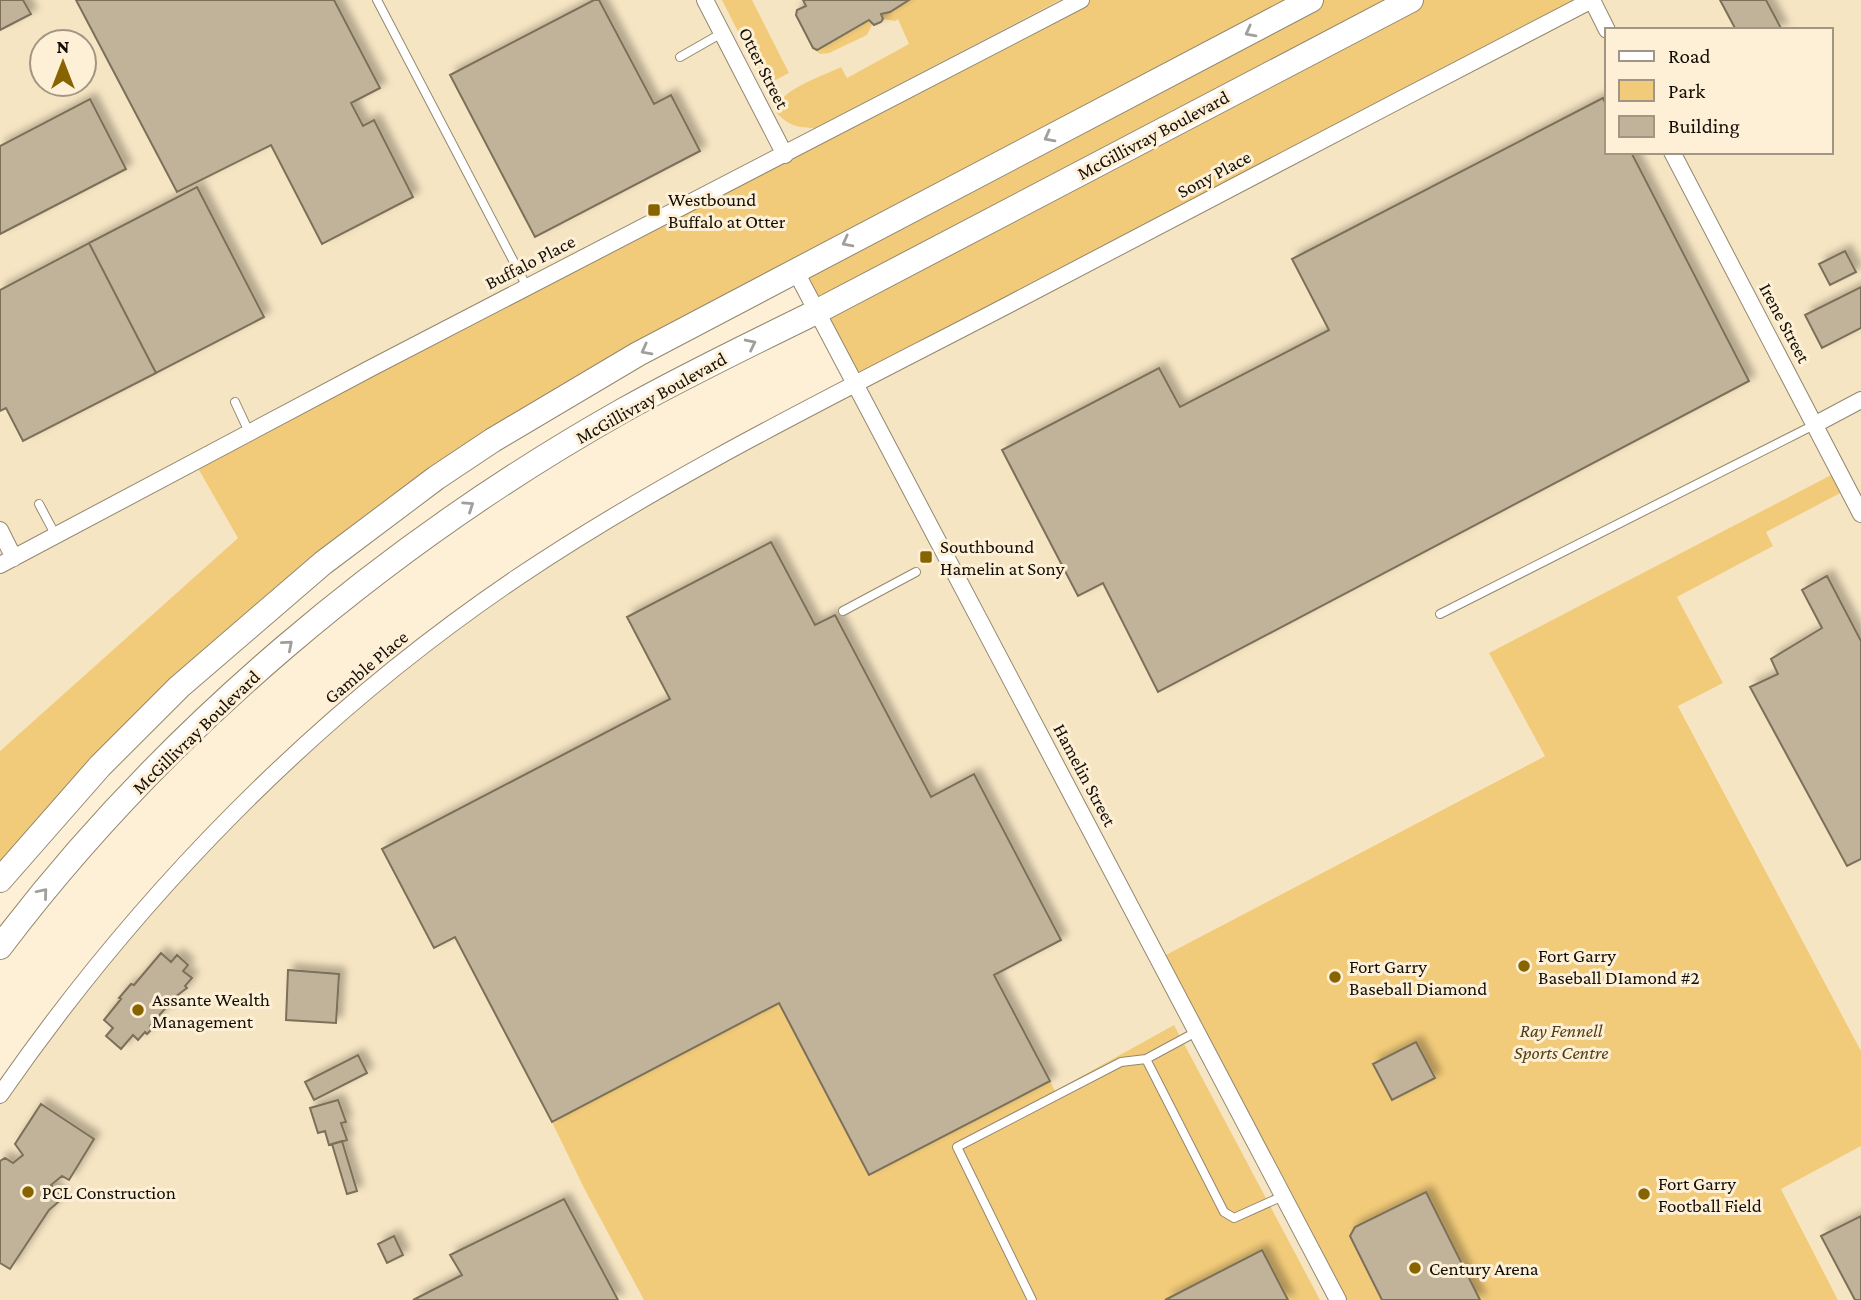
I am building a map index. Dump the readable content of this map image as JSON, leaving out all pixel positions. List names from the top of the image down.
{
  "streets": {
    "main road": ["McGillivray Boulevard"],
    "street": [
      "Otter Street",
      "Sony Place",
      "Buffalo Place",
      "Irene Street",
      "Gamble Place",
      "Hamelin Street"
    ]
  },
  "crossings": [
    ["Otter Street", "Buffalo Place"],
    ["McGillivray Boulevard", "Hamelin Street"],
    ["Sony Place", "Gamble Place"],
    ["Sony Place", "Hamelin Street"],
    ["Gamble Place", "Hamelin Street"]
  ],
  "parks": ["Ray Fennell Sports Centre"],
  "places": {
    "transit": ["Westbound Buffalo at Otter", "Southbound Hamelin at Sony"],
    "other": [
      "Fort Garry Baseball DIamond #2",
      "Fort Garry Baseball Diamond",
      "Assante Wealth Management",
      "PCL Construction",
      "Fort Garry Football Field",
      "Century Arena"
    ]
  },
  "legend": ["Road", "Park", "Building"],
  "north": "top"
}
